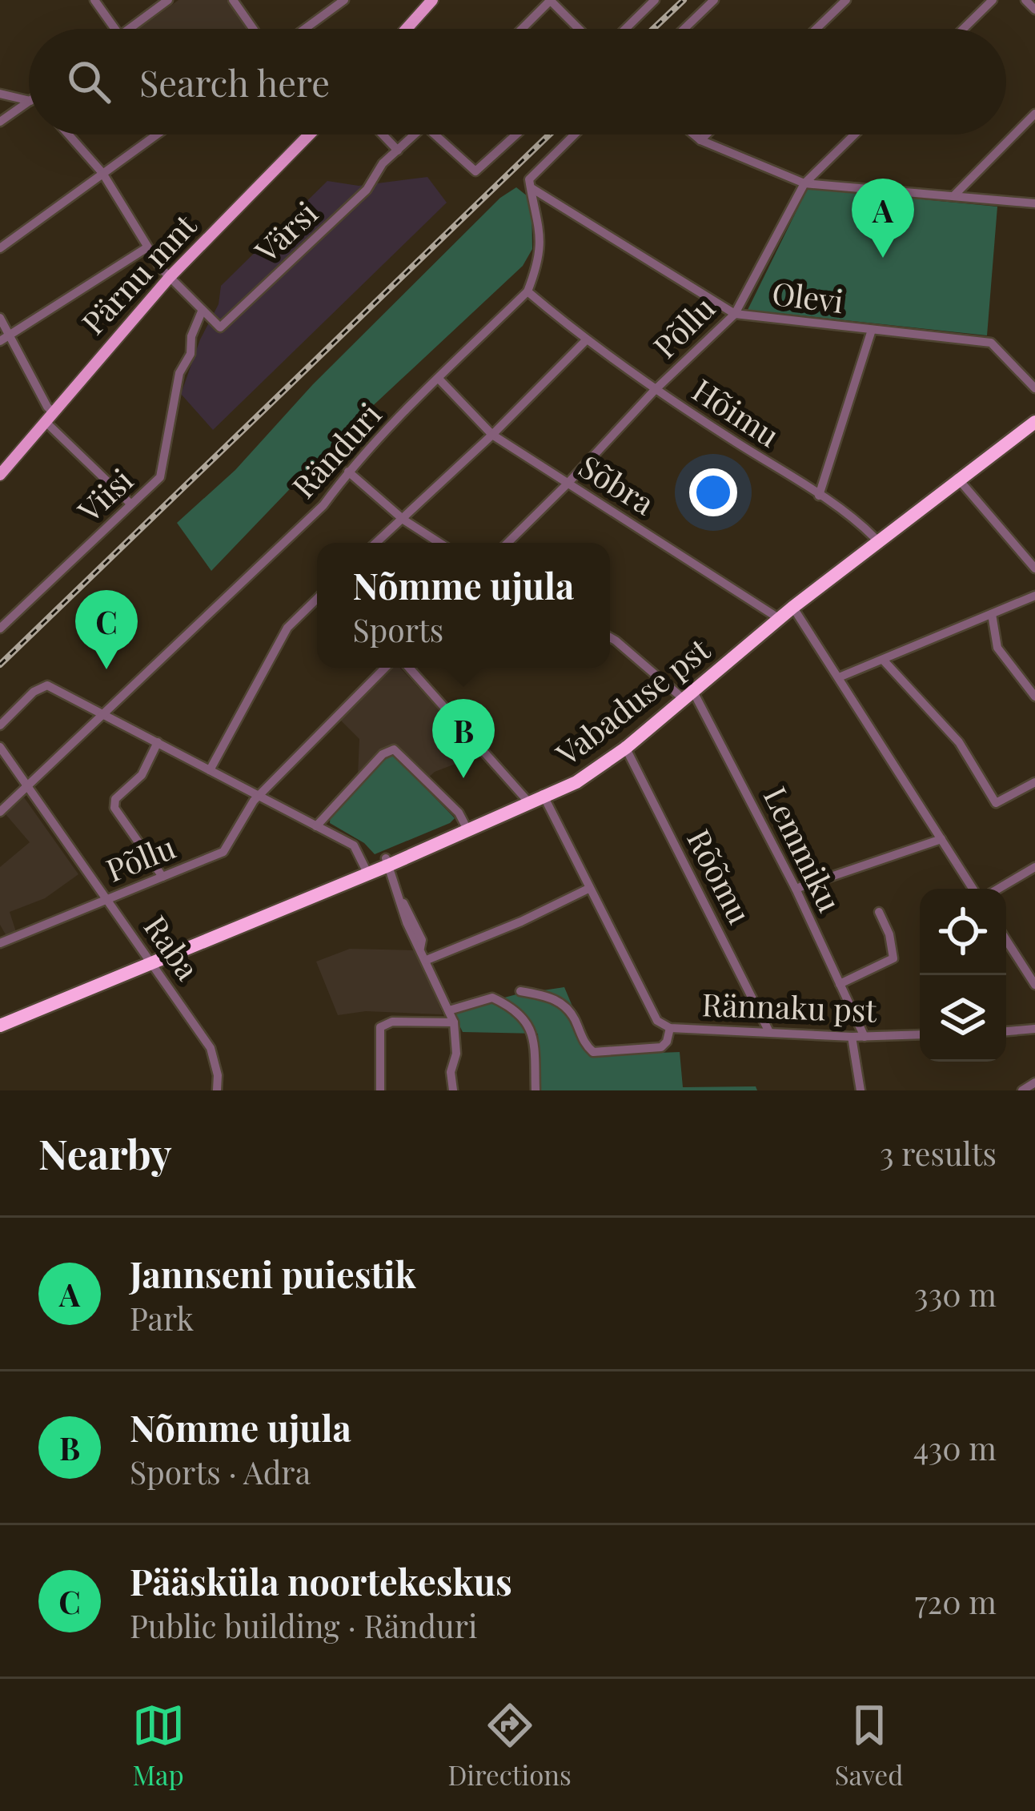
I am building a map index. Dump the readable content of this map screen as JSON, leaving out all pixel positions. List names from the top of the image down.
{
  "streets": {
    "highway": ["Vabaduse pst"],
    "main road": ["Pärnu mnt"],
    "street": [
      "Värsi",
      "Olevi",
      "Põllu",
      "Hõimu",
      "Ränduri",
      "Sõbra",
      "Viisi",
      "Lemmiku",
      "Rõõmu",
      "Raba",
      "Rännaku pst"
    ]
  },
  "crossings": [
    ["Värsi", "Viisi"],
    ["Olevi", "Põllu"],
    ["Olevi", "Ränduri"],
    ["Põllu", "Hõimu"],
    ["Põllu", "Sõbra"],
    ["Põllu", "Raba"],
    ["Hõimu", "Ränduri"],
    ["Hõimu", "Vabaduse pst"],
    ["Ränduri", "Sõbra"],
    ["Ränduri", "Raba"],
    ["Sõbra", "Vabaduse pst"],
    ["Vabaduse pst", "Lemmiku"],
    ["Vabaduse pst", "Rõõmu"],
    ["Vabaduse pst", "Raba"],
    ["Lemmiku", "Rännaku pst"],
    ["Rõõmu", "Rännaku pst"]
  ],
  "page": {
    "search": "Search here",
    "pins": ["A", "C", "B"],
    "popup": ["Nõmme ujula", "Sports"],
    "heading": ["Nearby", "3 results"],
    "list": [
      {
        "mark": "A",
        "name": "Jannseni puiestik",
        "note": "Park",
        "value": "330 m"
      },
      {
        "mark": "B",
        "name": "Nõmme ujula",
        "note": "Sports · Adra",
        "value": "430 m"
      },
      {
        "mark": "C",
        "name": "Pääsküla noortekeskus",
        "note": "Public building · Ränduri",
        "value": "720 m"
      }
    ],
    "nav": ["Map", "Directions", "Saved"]
  }
}
